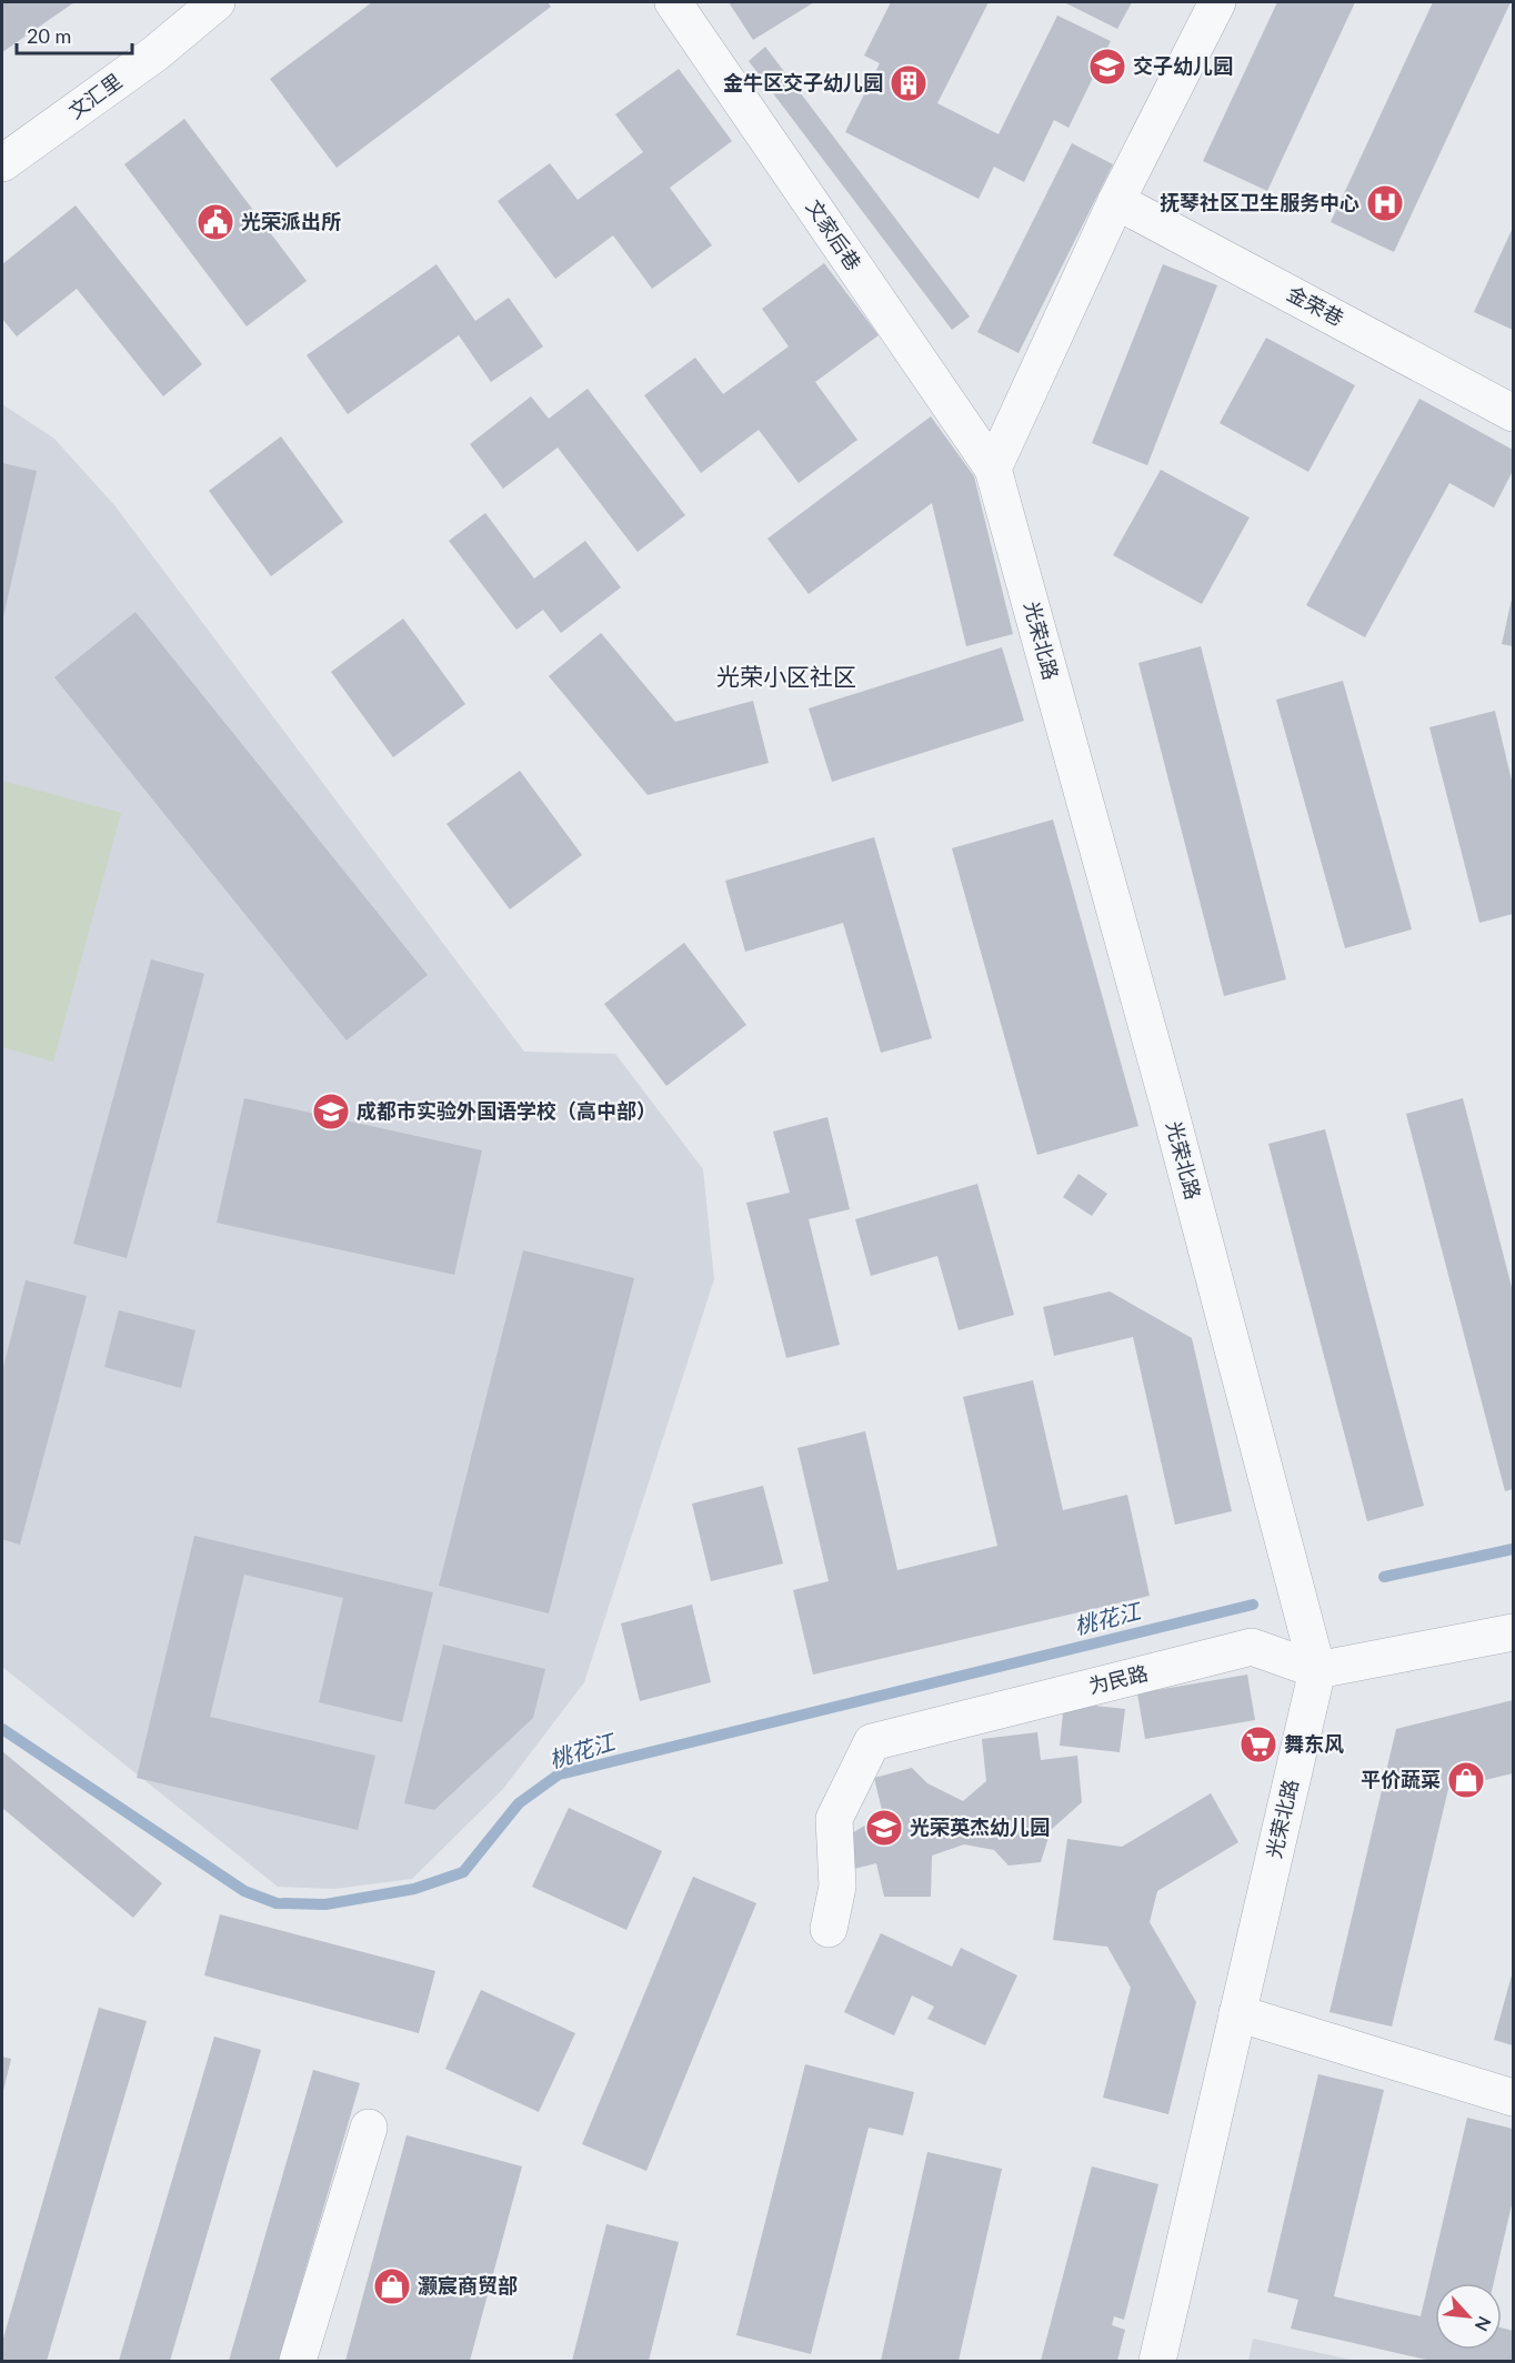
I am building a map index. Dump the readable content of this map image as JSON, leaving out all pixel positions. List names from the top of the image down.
{
  "streets": {
    "street": [
      "文汇里",
      "文家后巷",
      "金荣巷",
      "光荣北路",
      "为民路"
    ]
  },
  "crossings": [
    ["文家后巷", "光荣北路"],
    ["光荣北路", "为民路"]
  ],
  "districts": ["光荣小区社区"],
  "water": ["桃花江"],
  "places": {
    "school or university": ["交子幼儿园", "成都市实验外国语学校（高中部）", "光荣英杰幼儿园"],
    "building": ["金牛区交子幼儿园"],
    "hospital": ["抚琴社区卫生服务中心"],
    "public building": ["光荣派出所"],
    "supermarket": ["舞东风"],
    "shop": ["平价蔬菜", "灏宸商贸部"]
  },
  "scale_bar": "20 m",
  "north": "bottom right"
}
